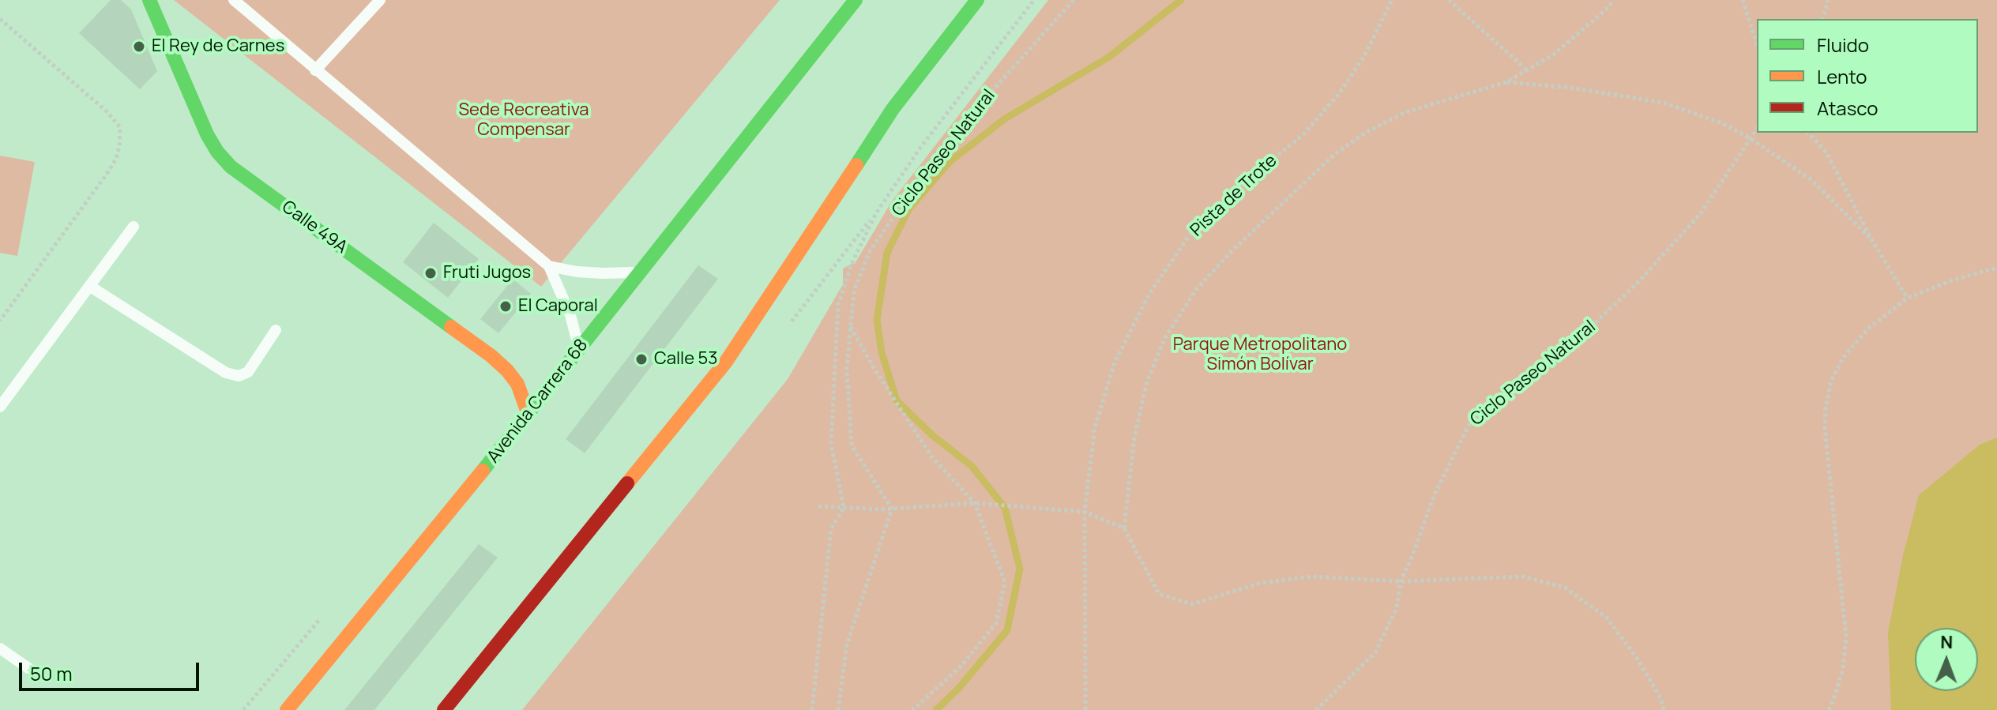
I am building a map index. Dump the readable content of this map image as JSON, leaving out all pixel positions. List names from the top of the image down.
{
  "streets": {
    "main road": ["Calle 49A", "Avenida Carrera 68"],
    "path": ["Ciclo Paseo Natural", "Pista de Trote"]
  },
  "crossings": [
    ["Calle 49A", "Avenida Carrera 68"]
  ],
  "parks": ["Sede Recreativa Compensar", "Parque Metropolitano Simón Bolívar"],
  "places": [
    "El Rey de Carnes",
    "Fruti Jugos",
    "El Caporal",
    "Calle 53"
  ],
  "legend": ["Fluido", "Lento", "Atasco"],
  "scale_bar": "50 m",
  "north": "top"
}
